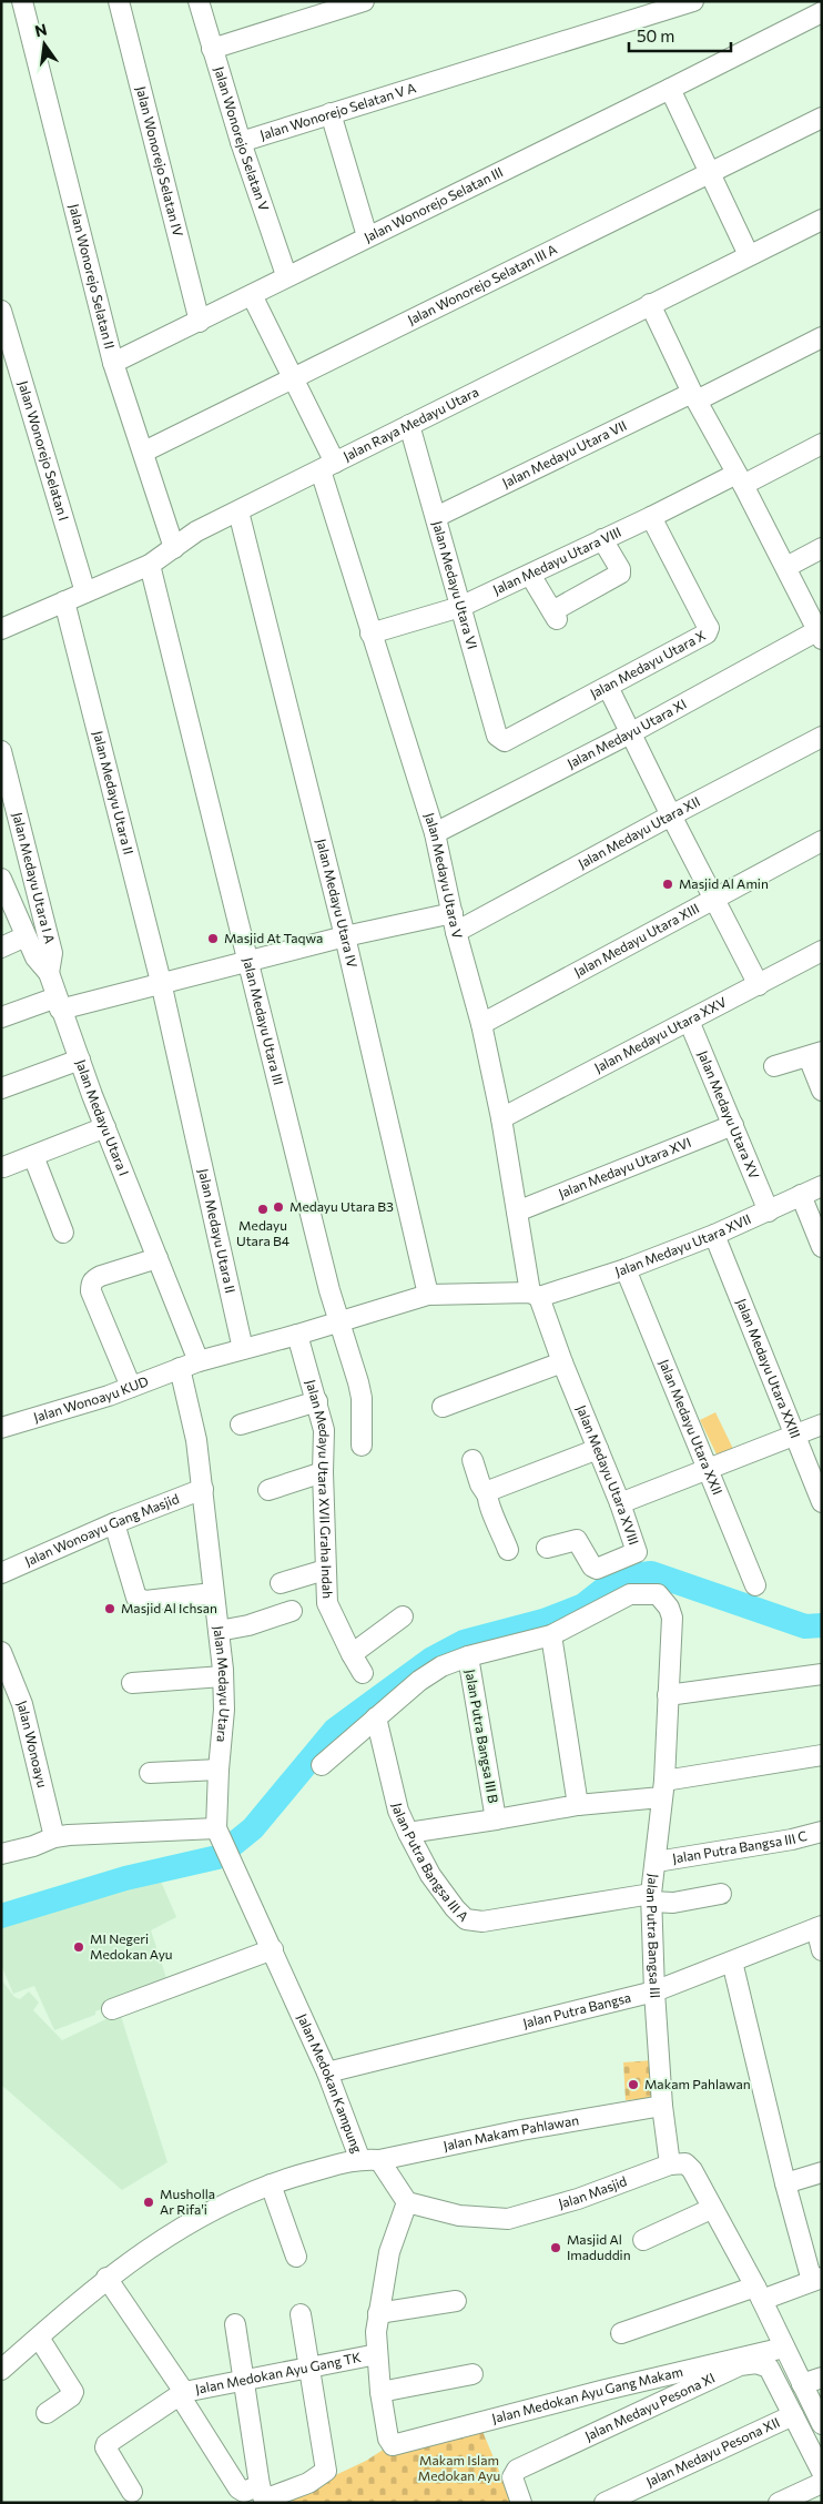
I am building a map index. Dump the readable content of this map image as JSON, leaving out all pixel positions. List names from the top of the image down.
{
  "streets": {
    "street": [
      "Jalan Wonorejo Selatan V A",
      "Jalan Wonorejo Selatan V",
      "Jalan Wonorejo Selatan IV",
      "Jalan Wonorejo Selatan III",
      "Jalan Wonorejo Selatan II",
      "Jalan Wonorejo Selatan III A",
      "Jalan Raya Medayu Utara",
      "Jalan Wonorejo Selatan I",
      "Jalan Medayu Utara VII",
      "Jalan Medayu Utara VIII",
      "Jalan Medayu Utara VI",
      "Jalan Medayu Utara X",
      "Jalan Medayu Utara XI",
      "Jalan Medayu Utara II",
      "Jalan Medayu Utara XII",
      "Jalan Medayu Utara V",
      "Jalan Medayu Utara I A",
      "Jalan Medayu Utara IV",
      "Jalan Medayu Utara XIII",
      "Jalan Medayu Utara III",
      "Jalan Medayu Utara XXV",
      "Jalan Medayu Utara XV",
      "Jalan Medayu Utara I",
      "Jalan Medayu Utara XVI",
      "Jalan Medayu Utara XVII",
      "Jalan Medayu Utara XXIII",
      "Jalan Wonoayu KUD",
      "Jalan Medayu Utara XXII",
      "Jalan Medayu Utara XVIII",
      "Jalan Medayu Utara XVII Graha Indah",
      "Jalan Wonoayu Gang Masjid",
      "Jalan Medayu Utara",
      "Jalan Putra Bangsa III B",
      "Jalan Wonoayu",
      "Jalan Putra Bangsa III C",
      "Jalan Putra Bangsa III A",
      "Jalan Putra Bangsa III",
      "Jalan Putra Bangsa",
      "Jalan Medokan Kampung",
      "Jalan Makam Pahlawan",
      "Jalan Masjid",
      "Jalan Medokan Ayu Gang TK",
      "Jalan Medokan Ayu Gang Makam",
      "Jalan Medayu Pesona XI",
      "Jalan Medayu Pesona XII"
    ]
  },
  "crossings": [
    ["Jalan Wonorejo Selatan V A", "Jalan Wonorejo Selatan V"],
    ["Jalan Wonorejo Selatan V", "Jalan Wonorejo Selatan III"],
    ["Jalan Wonorejo Selatan IV", "Jalan Wonorejo Selatan III"],
    ["Jalan Wonorejo Selatan III", "Jalan Wonorejo Selatan II"],
    ["Jalan Wonorejo Selatan III", "Jalan Medayu Utara V"],
    ["Jalan Wonorejo Selatan II", "Jalan Wonorejo Selatan III A"],
    ["Jalan Wonorejo Selatan II", "Jalan Raya Medayu Utara"],
    ["Jalan Wonorejo Selatan III A", "Jalan Medayu Utara V"],
    ["Jalan Raya Medayu Utara", "Jalan Wonorejo Selatan I"],
    ["Jalan Raya Medayu Utara", "Jalan Medayu Utara VI"],
    ["Jalan Raya Medayu Utara", "Jalan Medayu Utara II"],
    ["Jalan Raya Medayu Utara", "Jalan Medayu Utara V"],
    ["Jalan Raya Medayu Utara", "Jalan Medayu Utara IV"],
    ["Jalan Raya Medayu Utara", "Jalan Medayu Utara III"],
    ["Jalan Medayu Utara VII", "Jalan Medayu Utara VI"],
    ["Jalan Medayu Utara VIII", "Jalan Medayu Utara VI"],
    ["Jalan Medayu Utara VIII", "Jalan Medayu Utara X"],
    ["Jalan Medayu Utara VIII", "Jalan Medayu Utara V"],
    ["Jalan Medayu Utara VI", "Jalan Medayu Utara X"],
    ["Jalan Medayu Utara XI", "Jalan Medayu Utara V"],
    ["Jalan Medayu Utara XII", "Jalan Medayu Utara V"],
    ["Jalan Medayu Utara V", "Jalan Medayu Utara XIII"],
    ["Jalan Medayu Utara V", "Jalan Medayu Utara XXV"],
    ["Jalan Medayu Utara V", "Jalan Medayu Utara XVI"],
    ["Jalan Medayu Utara V", "Jalan Medayu Utara XVII"],
    ["Jalan Medayu Utara V", "Jalan Medayu Utara XVIII"],
    ["Jalan Medayu Utara I A", "Jalan Medayu Utara I"],
    ["Jalan Medayu Utara XXV", "Jalan Medayu Utara XV"],
    ["Jalan Medayu Utara XV", "Jalan Medayu Utara XVI"],
    ["Jalan Medayu Utara XV", "Jalan Medayu Utara XVII"],
    ["Jalan Medayu Utara I", "Jalan Wonoayu KUD"],
    ["Jalan Medayu Utara I", "Jalan Medayu Utara"],
    ["Jalan Medayu Utara XVII", "Jalan Medayu Utara XXIII"],
    ["Jalan Medayu Utara XVII", "Jalan Medayu Utara XXII"],
    ["Jalan Medayu Utara XVII", "Jalan Medayu Utara XVIII"],
    ["Jalan Wonoayu KUD", "Jalan Medayu Utara"],
    ["Jalan Wonoayu Gang Masjid", "Jalan Medayu Utara"],
    ["Jalan Medayu Utara", "Jalan Medokan Kampung"],
    ["Jalan Putra Bangsa III B", "Jalan Putra Bangsa III"],
    ["Jalan Putra Bangsa III C", "Jalan Putra Bangsa III"],
    ["Jalan Putra Bangsa III A", "Jalan Putra Bangsa III"],
    ["Jalan Putra Bangsa III", "Jalan Putra Bangsa"],
    ["Jalan Putra Bangsa III", "Jalan Makam Pahlawan"],
    ["Jalan Putra Bangsa III", "Jalan Masjid"],
    ["Jalan Putra Bangsa", "Jalan Medokan Kampung"],
    ["Jalan Medokan Kampung", "Jalan Makam Pahlawan"],
    ["Jalan Medokan Kampung", "Jalan Medokan Ayu Gang TK"],
    ["Jalan Medayu Pesona XI", "Jalan Medayu Pesona XII"]
  ],
  "parks": ["Makam Islam Medokan Ayu"],
  "places": [
    "Masjid Al Amin",
    "Masjid At Taqwa",
    "Medayu Utara B3",
    "Medayu Utara B4",
    "Masjid Al Ichsan",
    "MI Negeri Medokan Ayu",
    "Makam Pahlawan",
    "Musholla Ar Rifa'i",
    "Masjid Al Imaduddin"
  ],
  "scale_bar": "50 m",
  "north": "top"
}
